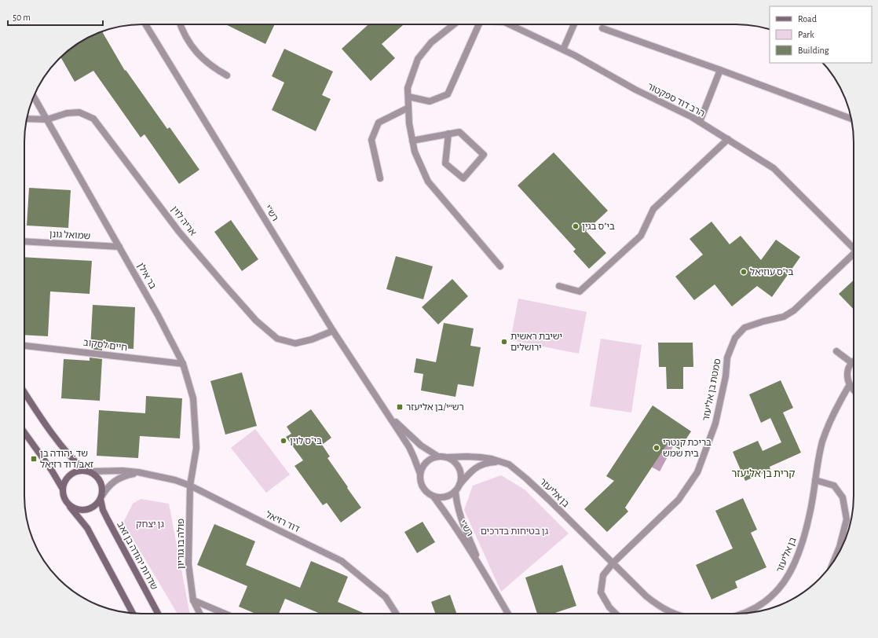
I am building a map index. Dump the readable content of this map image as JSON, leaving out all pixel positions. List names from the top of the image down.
{
  "streets": {
    "main road": ["שדרות יהודה בן זאב"],
    "street": [
      "הרב דוד ספקטור",
      "רש\"י",
      "אריה לוין",
      "שמואל גונן",
      "בר אילן",
      "חיים לסקוב",
      "סמטת בן אליעזר",
      "בן אליעזר",
      "דוד רזיאל",
      "פולה בו גוריון"
    ]
  },
  "crossings": [
    ["רש\"י", "אריה לוין"],
    ["רש\"י", "בן אליעזר"],
    ["אריה לוין", "בר אילן"],
    ["שמואל גונן", "בר אילן"],
    ["בר אילן", "חיים לסקוב"],
    ["בר אילן", "דוד רזיאל"],
    ["בר אילן", "פולה בו גוריון"],
    ["סמטת בן אליעזר", "בן אליעזר"],
    ["דוד רזיאל", "פולה בו גוריון"],
    ["דוד רזיאל", "שדרות יהודה בן זאב"]
  ],
  "districts": ["קרית בן אליעזר"],
  "parks": ["גן יצחק", "גן בטיחות בדרכים"],
  "places": {
    "other": [
      "בי\"ס בגין",
      "בי\"ס עוזיאל",
      "ישיבת ראשית ירושלים",
      "בי\"ס לוין",
      "בריכת קנטרי בית שמש"
    ],
    "transit": ["רש״י/בן אליעזר", "שד. יהודה בן זאב/דוד רזיאל"]
  },
  "legend": ["Road", "Park", "Building"],
  "scale_bar": "50 m"
}
